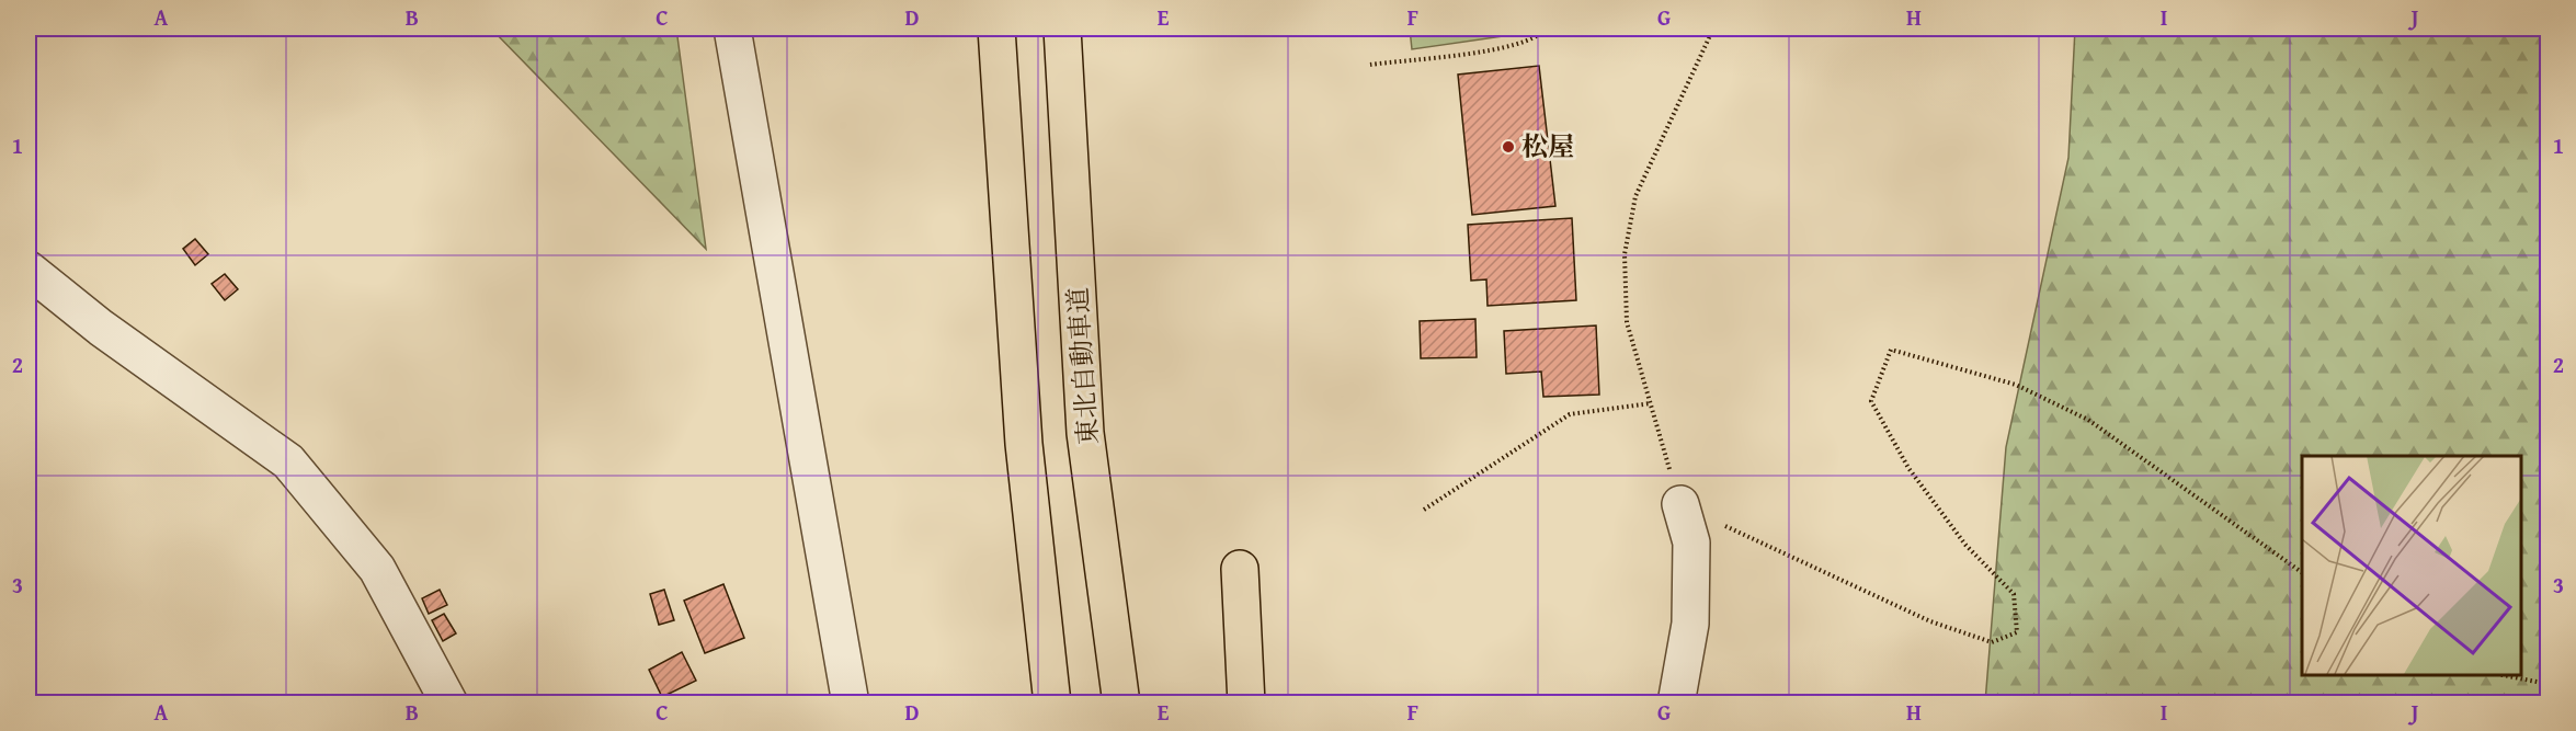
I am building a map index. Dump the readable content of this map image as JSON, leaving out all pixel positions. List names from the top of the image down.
{
  "streets": {
    "highway": ["東北自動車道"]
  },
  "places": ["松屋"],
  "grid": {
    "columns": [
      "A",
      "B",
      "C",
      "D",
      "E",
      "F",
      "G",
      "H",
      "I",
      "J"
    ],
    "rows": ["1", "2", "3"]
  }
}
